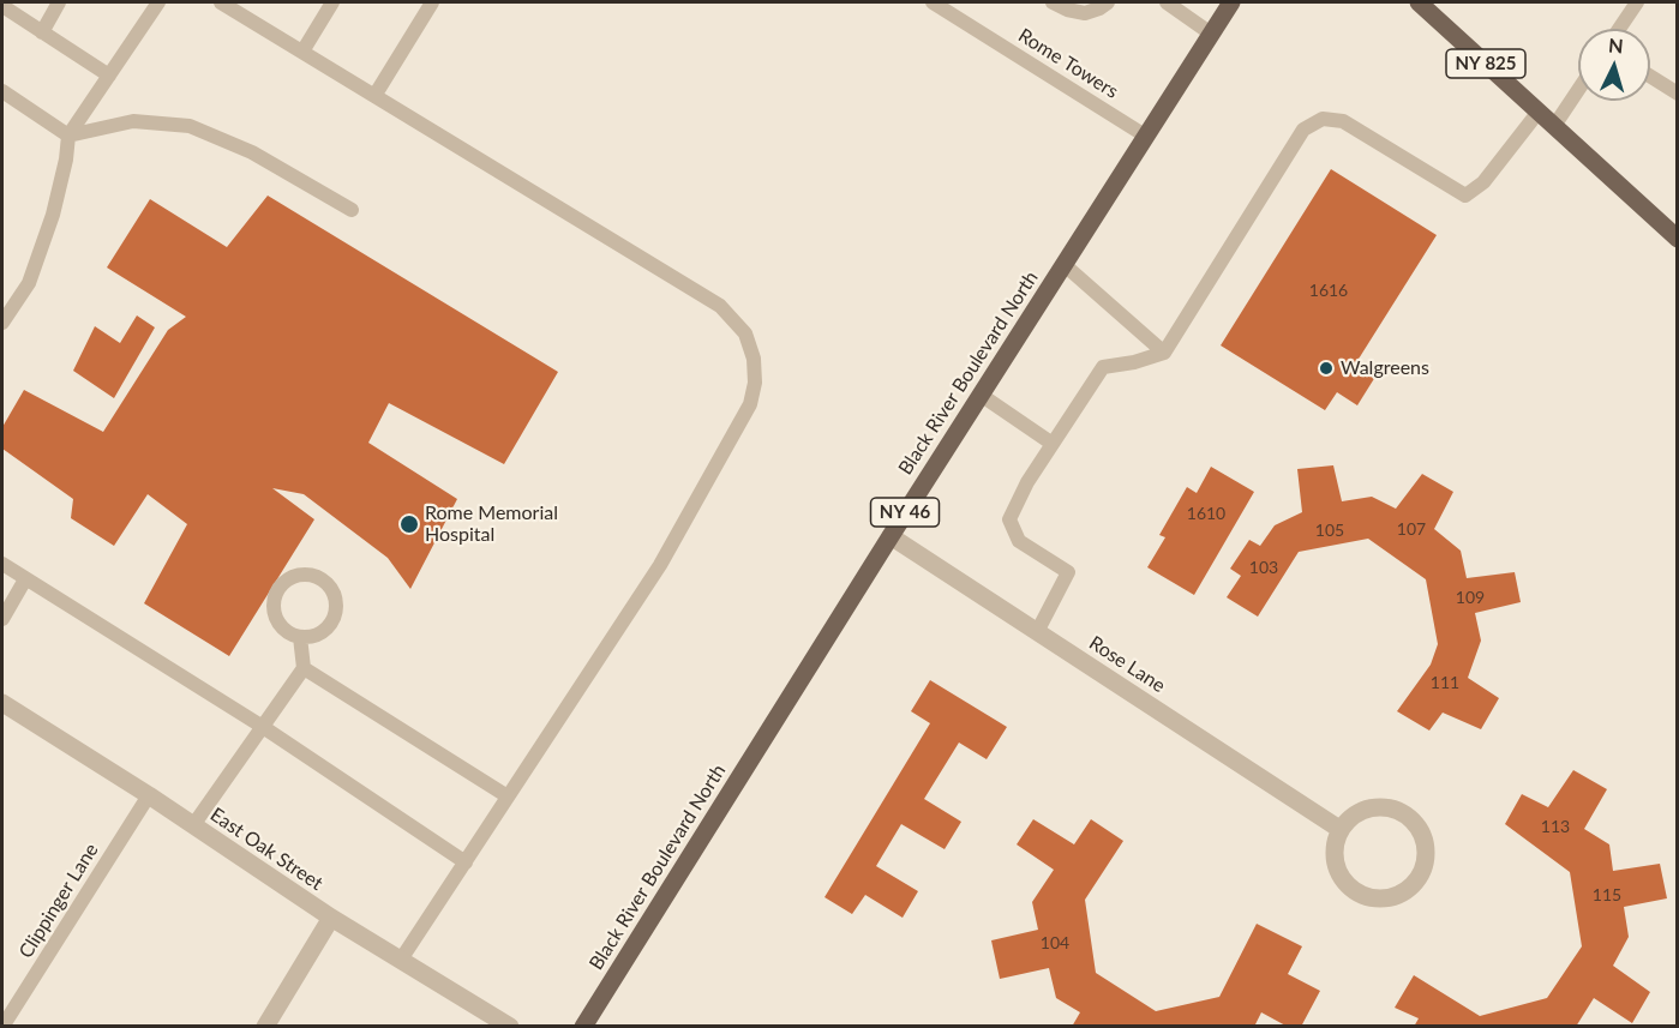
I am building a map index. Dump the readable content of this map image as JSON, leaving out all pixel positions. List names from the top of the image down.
{
  "streets": {
    "main road": ["NY 825", "Black River Boulevard North", "NY 46"],
    "street": ["Rose Lane", "East Oak Street"],
    "lane": ["Rome Towers", "Clippinger Lane"]
  },
  "crossings": [
    ["Rome Towers", "Black River Boulevard North"],
    ["Black River Boulevard North", "Rose Lane"],
    ["East Oak Street", "Clippinger Lane"]
  ],
  "places": ["Walgreens", "Rome Memorial Hospital"],
  "house_numbers": [
    "1616",
    "1610",
    "107",
    "105",
    "103",
    "109",
    "111",
    "113",
    "115",
    "104"
  ],
  "north": "top"
}
